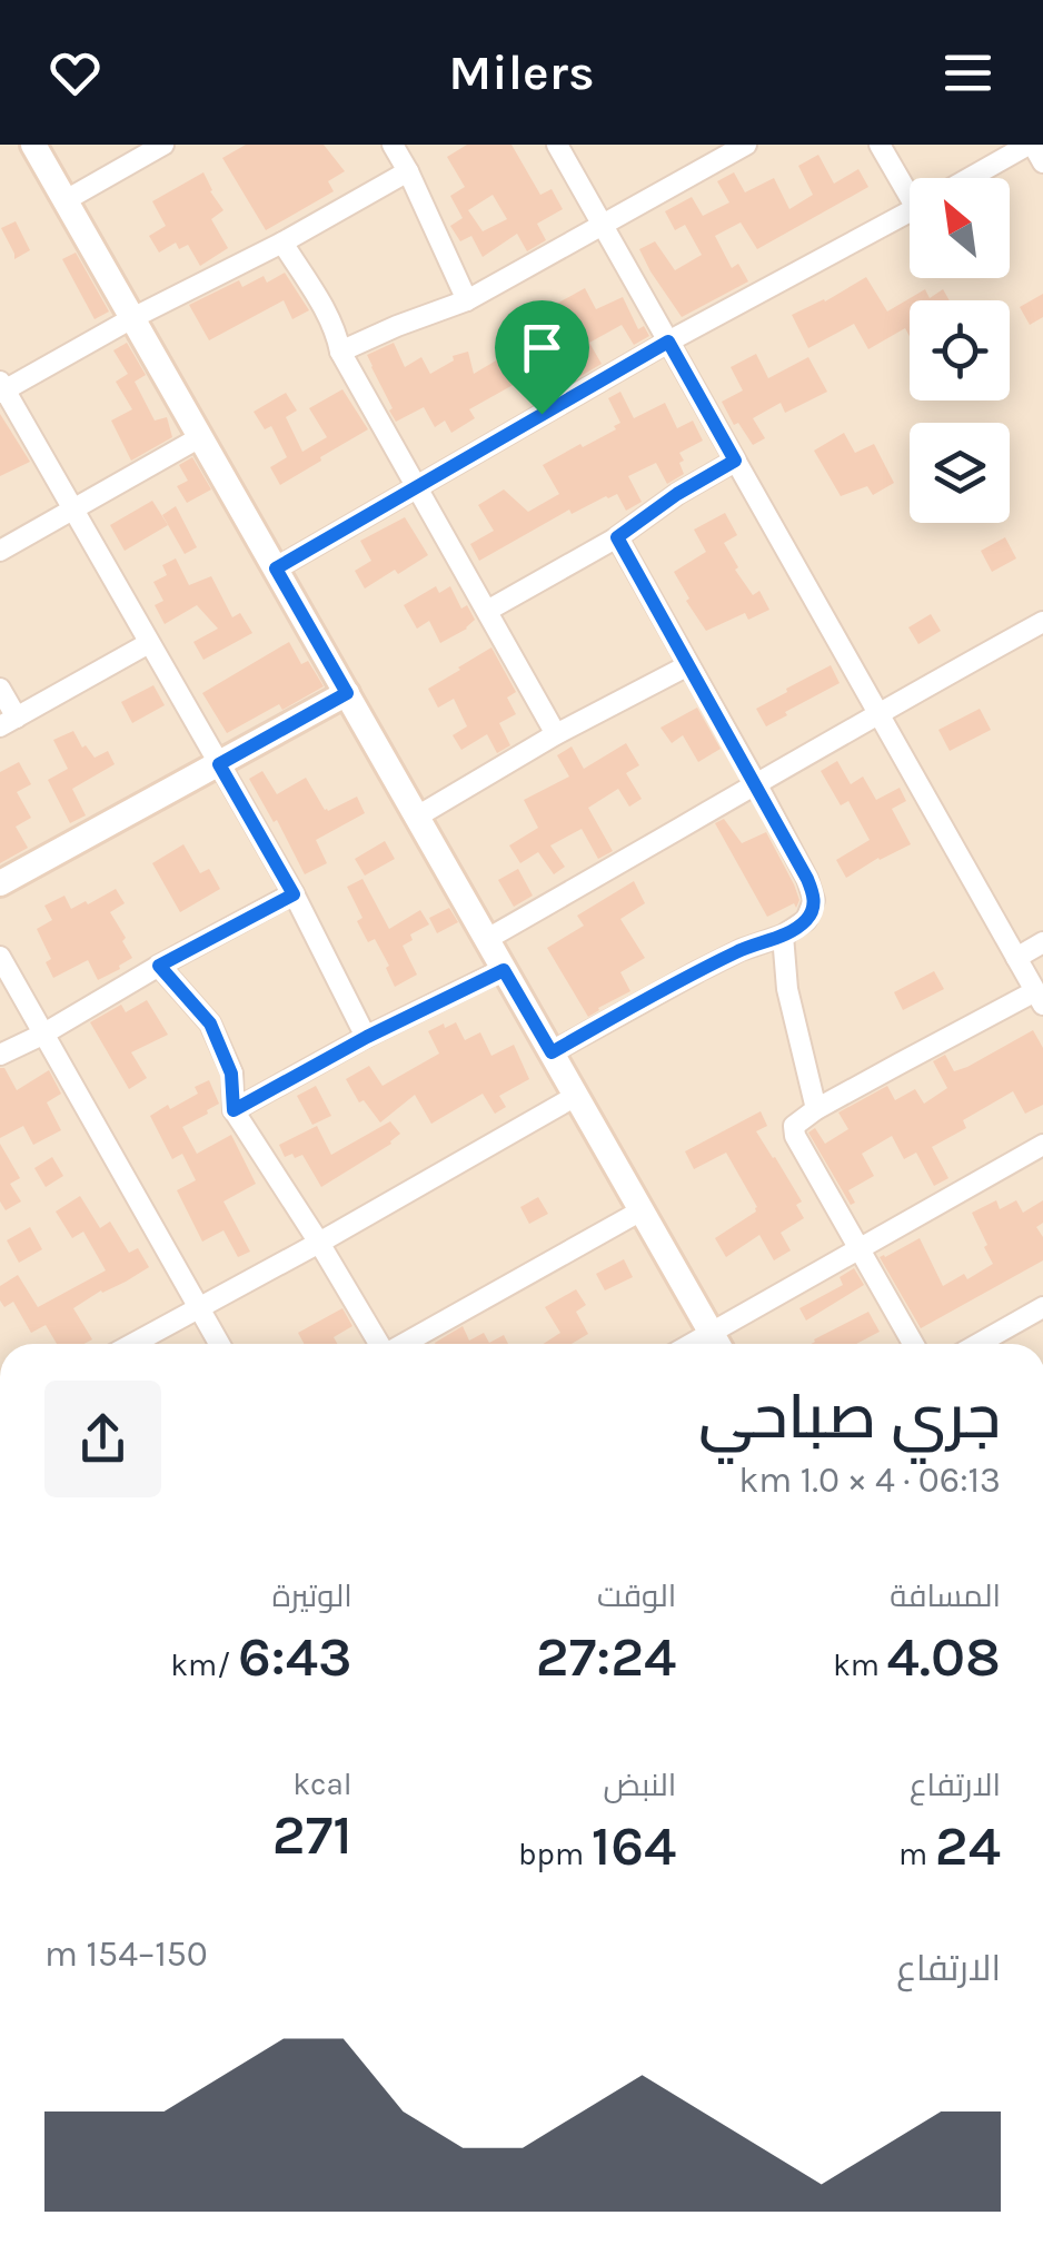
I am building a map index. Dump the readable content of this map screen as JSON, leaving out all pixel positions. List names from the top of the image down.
{
  "north": "top left",
  "page": {
    "header": "Milers",
    "heading": ["جري صباحي", "06:13 · 4 × 1.0 km"],
    "stats": [
      ["المسافة", "4.08 km"],
      ["الوقت", "27:24"],
      ["الوتيرة", "6:43 /km"],
      ["الارتفاع", "24 m"],
      ["النبض", "164 bpm"],
      ["kcal", "271"]
    ],
    "chart": ["الارتفاع", "150–154 m"]
  }
}
